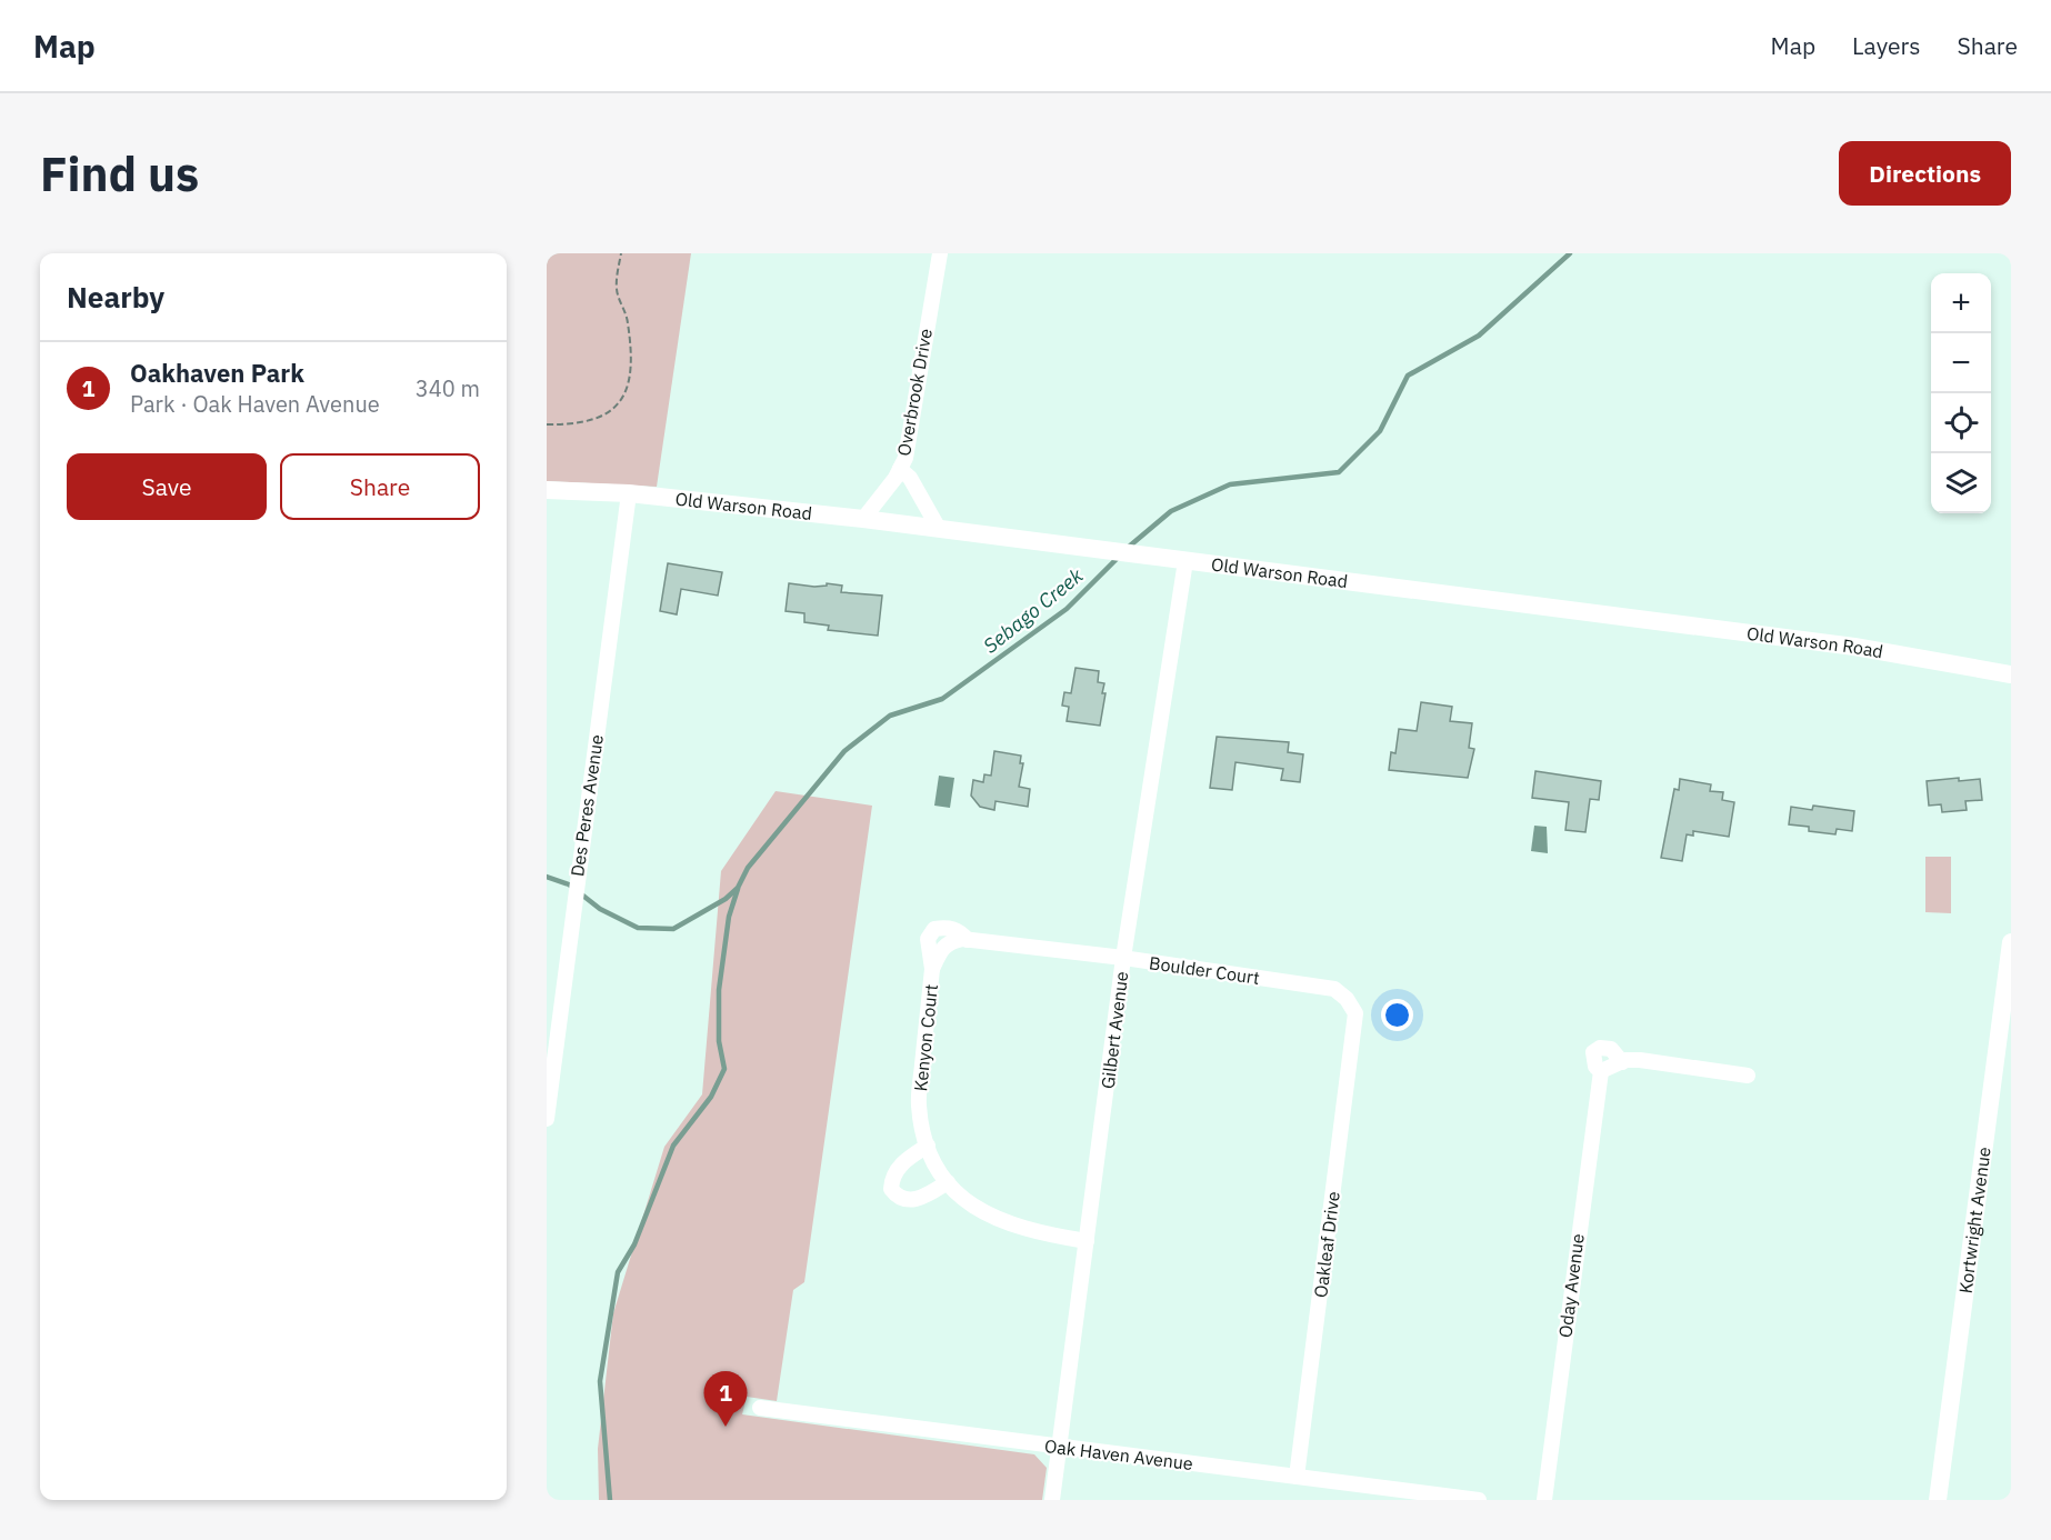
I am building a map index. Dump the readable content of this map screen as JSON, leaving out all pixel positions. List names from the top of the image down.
{
  "streets": {
    "street": [
      "Overbrook Drive",
      "Old Warson Road",
      "Des Peres Avenue",
      "Boulder Court",
      "Gilbert Avenue",
      "Kenyon Court",
      "Kortwright Avenue",
      "Oakleaf Drive",
      "Oday Avenue",
      "Oak Haven Avenue"
    ]
  },
  "crossings": [
    ["Overbrook Drive", "Old Warson Road"],
    ["Old Warson Road", "Des Peres Avenue"],
    ["Old Warson Road", "Gilbert Avenue"],
    ["Boulder Court", "Gilbert Avenue"],
    ["Boulder Court", "Kenyon Court"],
    ["Boulder Court", "Oakleaf Drive"],
    ["Gilbert Avenue", "Kenyon Court"],
    ["Gilbert Avenue", "Oak Haven Avenue"],
    ["Oakleaf Drive", "Oak Haven Avenue"]
  ],
  "water": ["Sebago Creek"],
  "page": {
    "header": "Map",
    "nav": ["Map", "Layers", "Share"],
    "buttons": [
      "Directions",
      ["Save", "Share"]
    ],
    "title": "Find us",
    "heading": "Nearby",
    "map_buttons": ["+", "−"],
    "list": [
      {
        "mark": "1",
        "name": "Oakhaven Park",
        "note": "Park · Oak Haven Avenue",
        "value": "340 m"
      }
    ],
    "pins": "1"
  }
}
